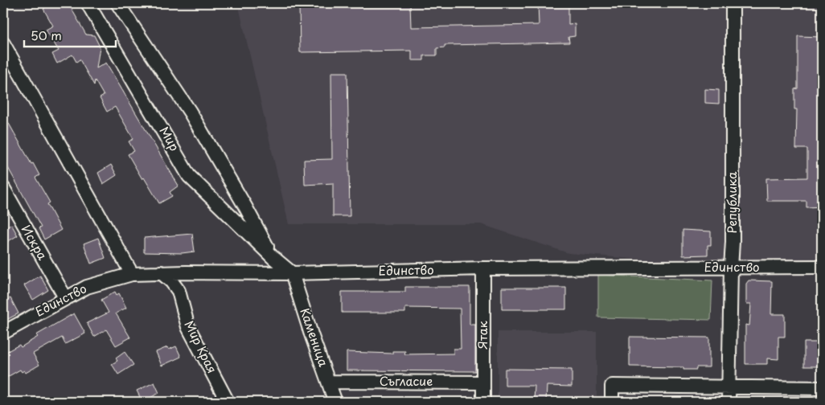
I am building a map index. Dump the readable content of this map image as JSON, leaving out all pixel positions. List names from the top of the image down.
{
  "streets": {
    "street": [
      "Мир",
      "Република",
      "Искра",
      "Единство",
      "Ятак",
      "Каменица",
      "Мир Края",
      "Съгласие"
    ]
  },
  "crossings": [
    ["Мир", "Единство"],
    ["Мир", "Каменица"],
    ["Република", "Единство"],
    ["Искра", "Единство"],
    ["Единство", "Ятак"],
    ["Единство", "Каменица"],
    ["Единство", "Мир Края"],
    ["Ятак", "Съгласие"],
    ["Каменица", "Съгласие"]
  ],
  "scale_bar": "50 m"
}
